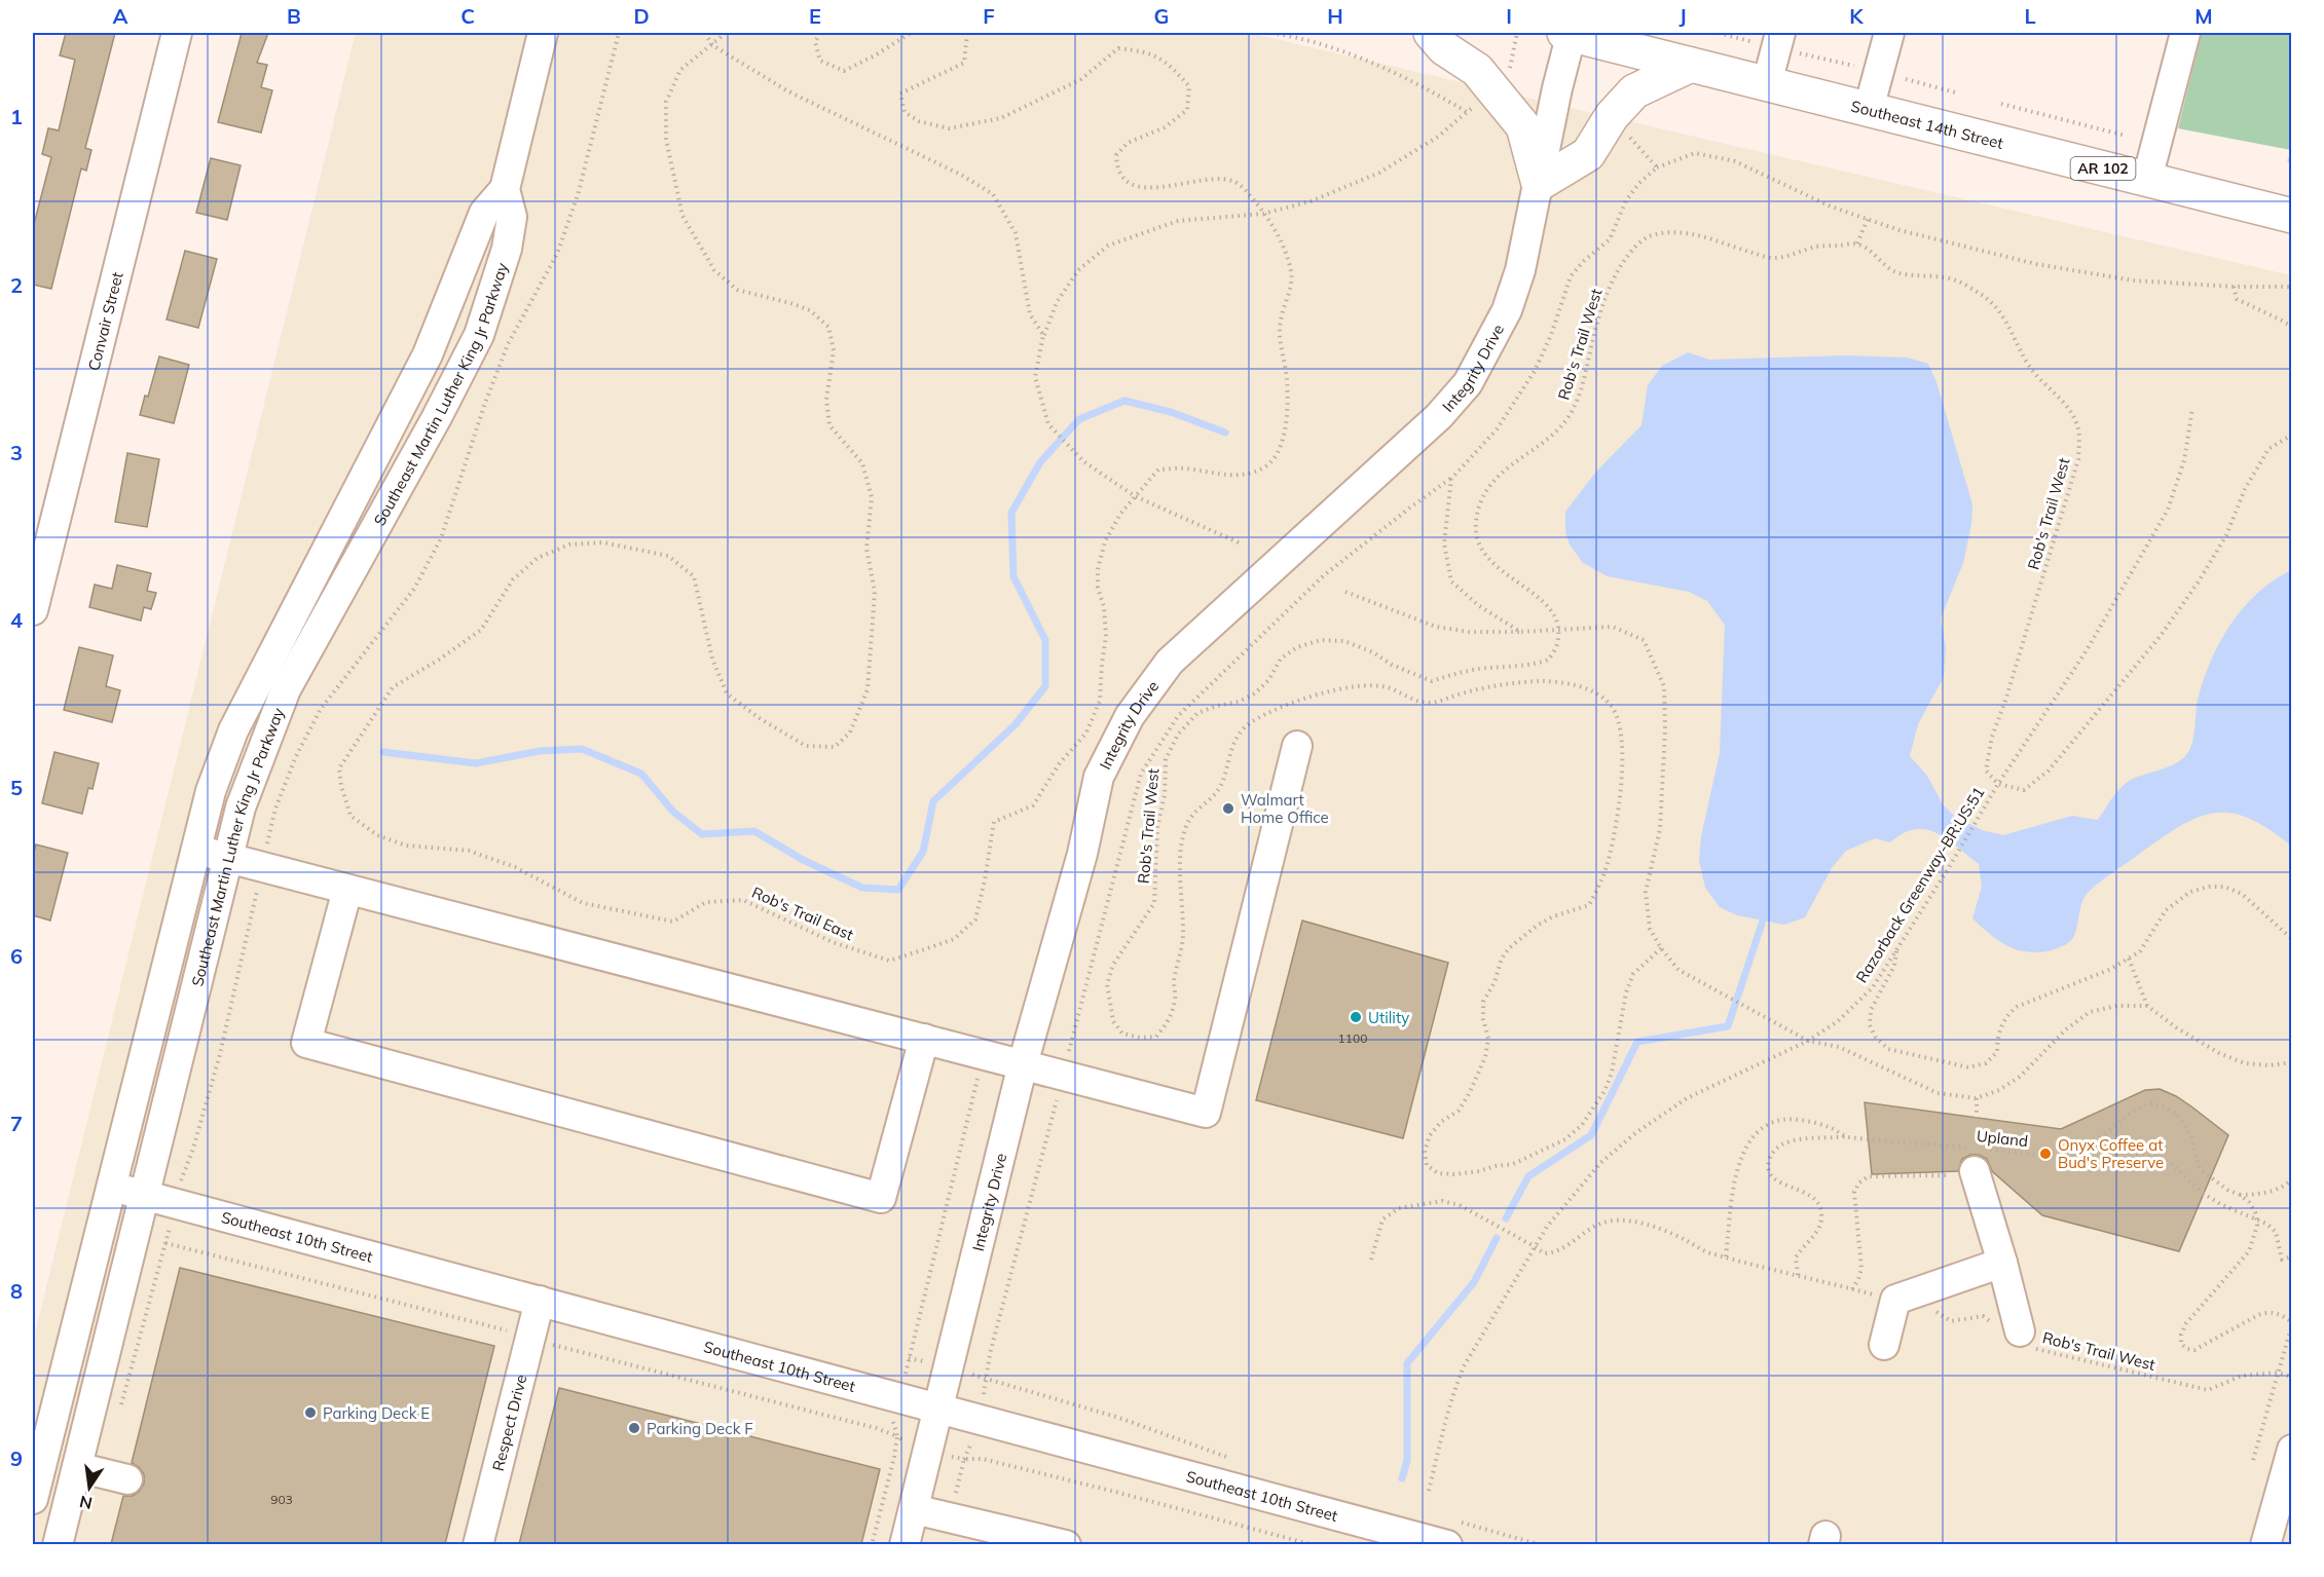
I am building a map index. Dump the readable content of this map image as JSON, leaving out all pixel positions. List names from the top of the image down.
{
  "streets": {
    "main road": ["Southeast 14th Street", "AR 102"],
    "street": [
      "Convair Street",
      "Integrity Drive",
      "Southeast Martin Luther King Jr Parkway",
      "Southeast 10th Street",
      "Respect Drive"
    ],
    "path": [
      "Rob's Trail West",
      "Razorback Greenway-BR:US:51",
      "Rob's Trail East",
      "Upland"
    ]
  },
  "crossings": [
    ["Southeast 14th Street", "Integrity Drive"],
    ["Rob's Trail West", "Razorback Greenway-BR:US:51"],
    ["Integrity Drive", "Southeast 10th Street"],
    ["Southeast Martin Luther King Jr Parkway", "Southeast 10th Street"],
    ["Southeast 10th Street", "Respect Drive"]
  ],
  "places": [
    "Walmart Home Office",
    "Utility",
    "Onyx Coffee at Bud's Preserve",
    "Parking Deck E",
    "Parking Deck F"
  ],
  "house_numbers": ["1100", "903"],
  "north": "bottom",
  "grid": {
    "columns": [
      "A",
      "B",
      "C",
      "D",
      "E",
      "F",
      "G",
      "H",
      "I",
      "J",
      "K",
      "L",
      "M"
    ],
    "rows": [
      "1",
      "2",
      "3",
      "4",
      "5",
      "6",
      "7",
      "8",
      "9"
    ]
  }
}
